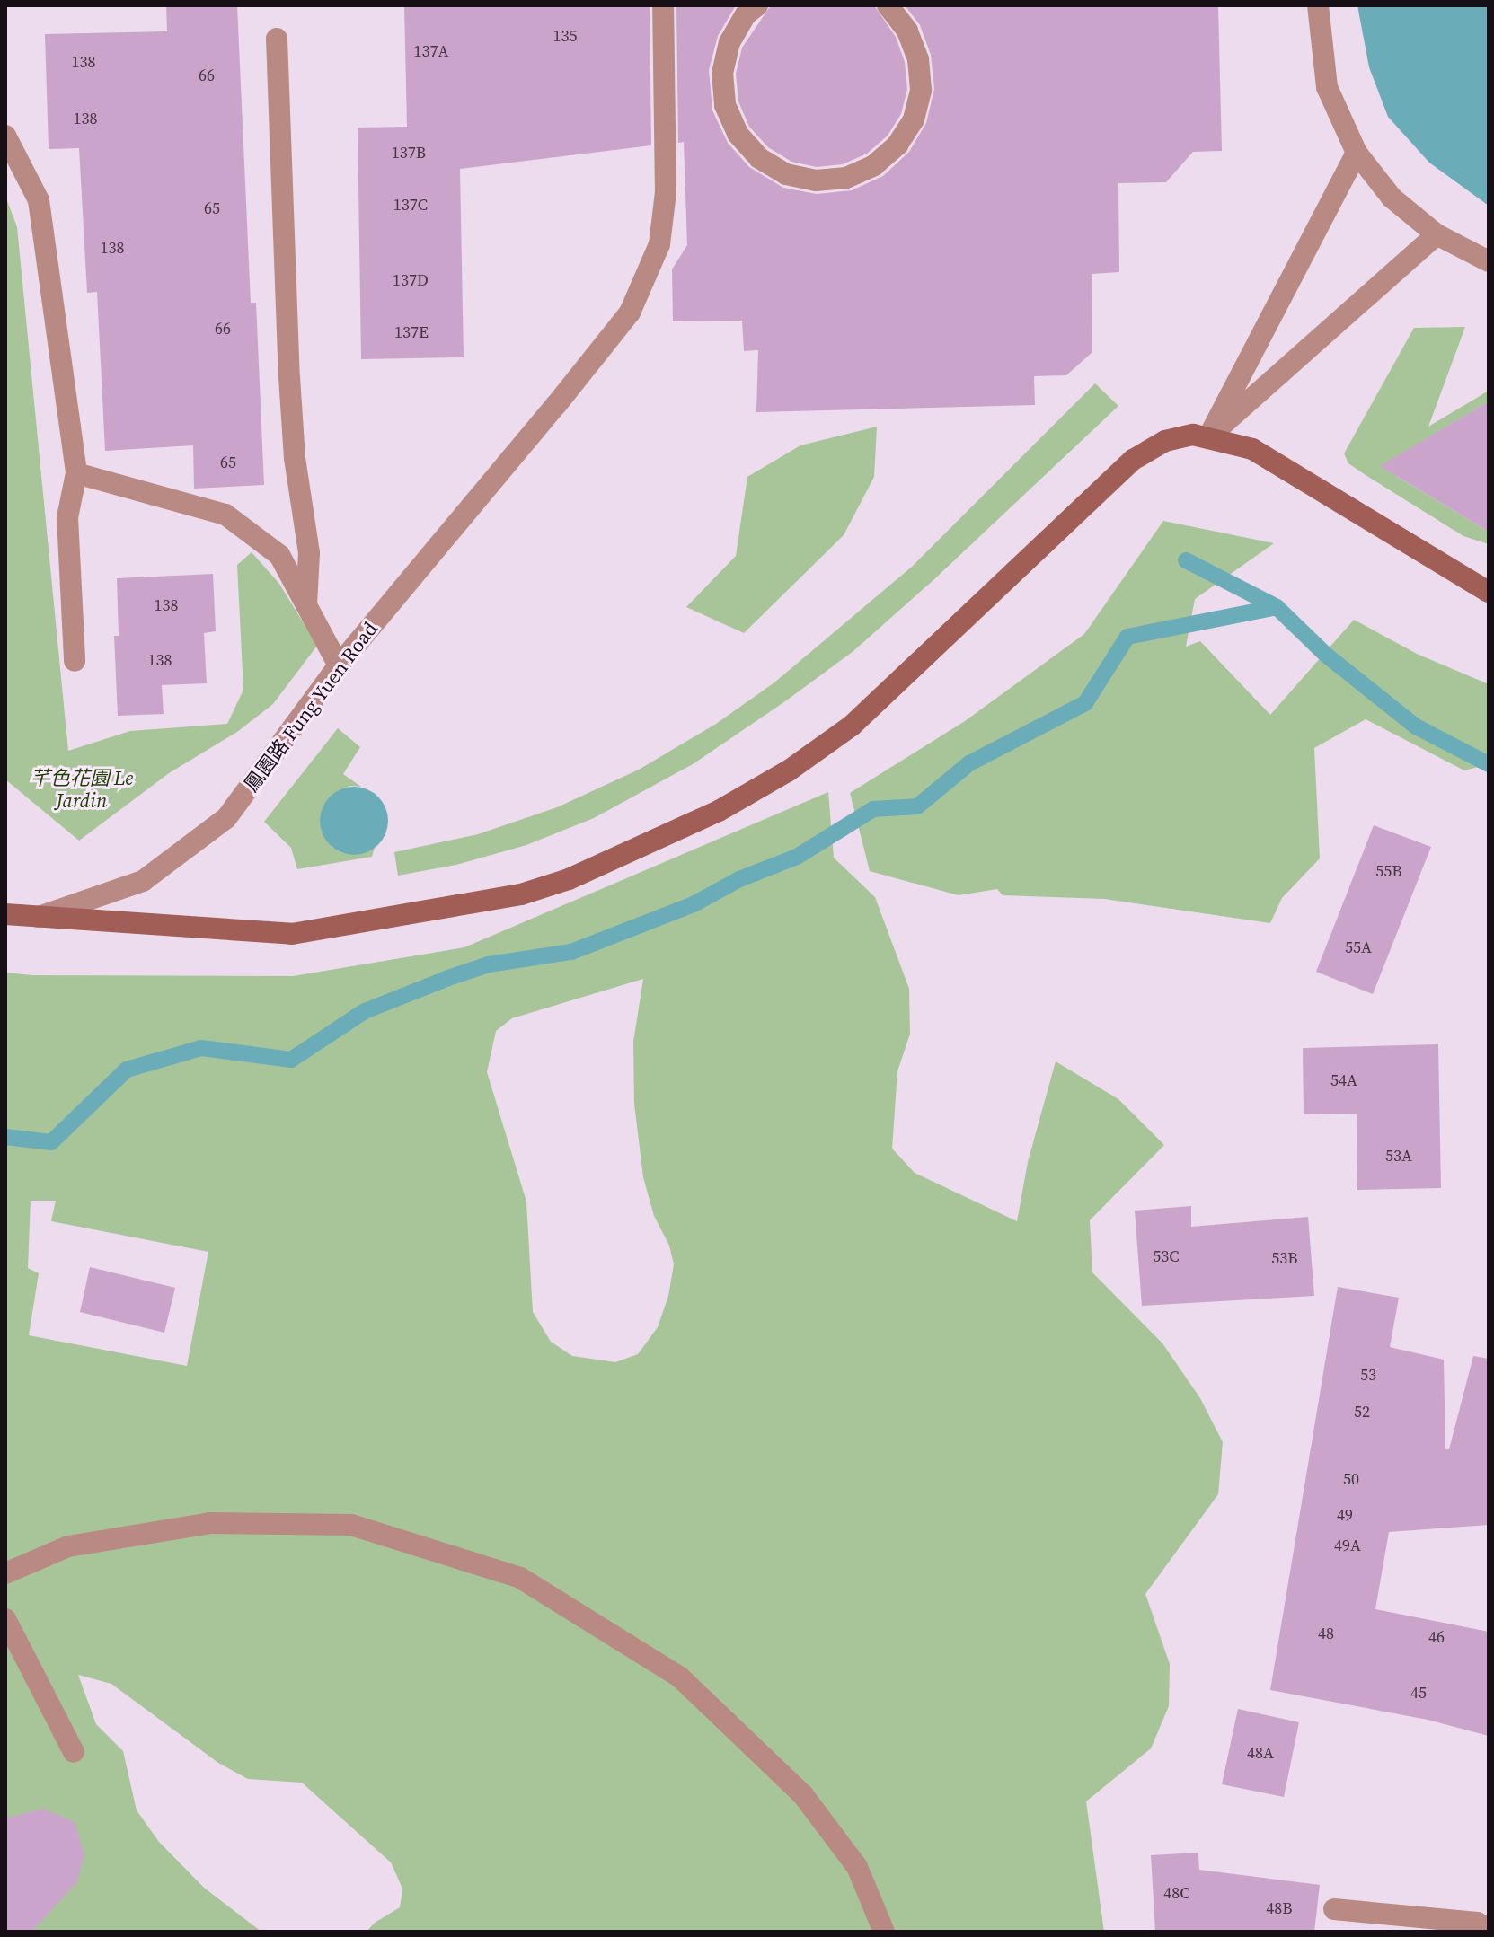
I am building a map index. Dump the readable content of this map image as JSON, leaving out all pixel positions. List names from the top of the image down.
{
  "streets": {
    "street": ["鳳園路 Fung Yuen Road"]
  },
  "parks": ["芊色花園 Le Jardin"],
  "house_numbers": [
    "135",
    "137A",
    "138",
    "66",
    "138",
    "137B",
    "137C",
    "65",
    "138",
    "137D",
    "66",
    "137E",
    "65",
    "138",
    "138",
    "55B",
    "55A",
    "54A",
    "53A",
    "53C",
    "53B",
    "53",
    "52",
    "50",
    "49",
    "49A",
    "48",
    "46",
    "45",
    "48A",
    "48C",
    "48B"
  ]
}
